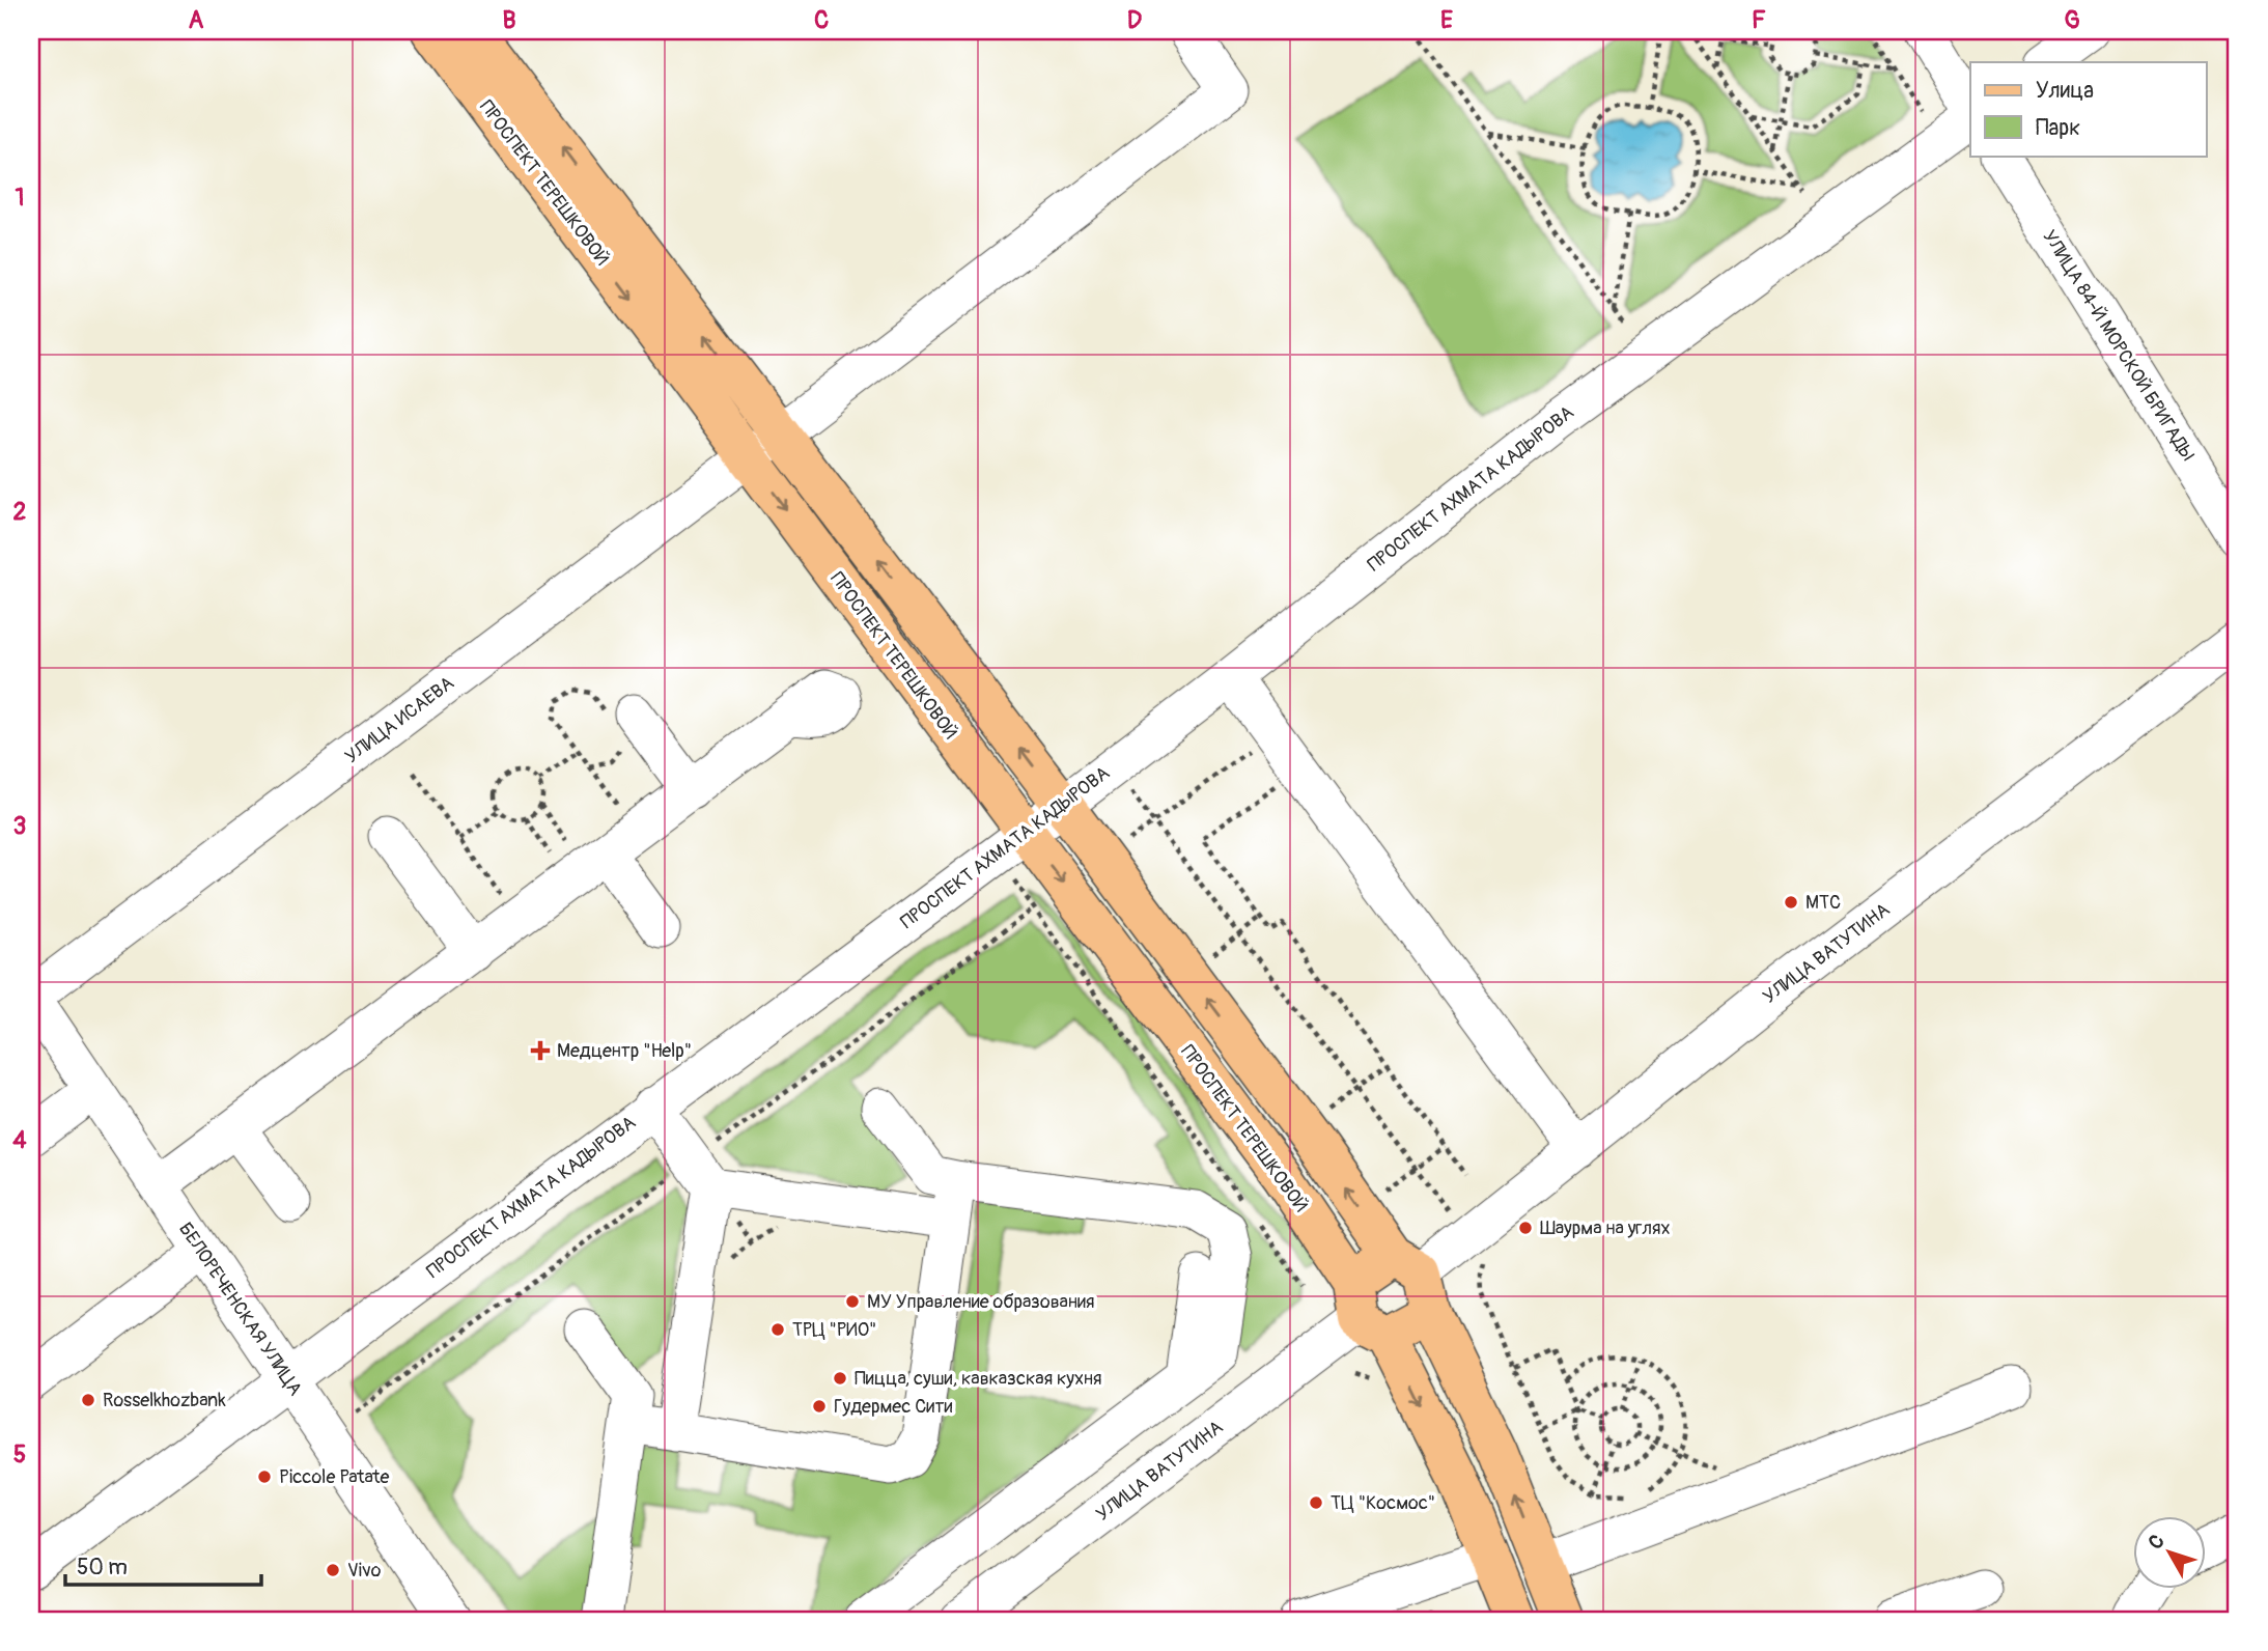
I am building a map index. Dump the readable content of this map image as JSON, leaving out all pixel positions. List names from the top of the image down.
{
  "streets": {
    "main road": ["ПРОСПЕКТ ТЕРЕШКОВОЙ"],
    "street": [
      "УЛИЦА 84-Й МОРСКОЙ БРИГАДЫ",
      "ПРОСПЕКТ АХМАТА КАДЫРОВА",
      "УЛИЦА ИСАЕВА",
      "УЛИЦА ВАТУТИНА",
      "БЕЛОРЕЧЕНСКАЯ УЛИЦА"
    ]
  },
  "crossings": [
    ["ПРОСПЕКТ ТЕРЕШКОВОЙ", "ПРОСПЕКТ АХМАТА КАДЫРОВА"],
    ["ПРОСПЕКТ ТЕРЕШКОВОЙ", "УЛИЦА ИСАЕВА"],
    ["ПРОСПЕКТ ТЕРЕШКОВОЙ", "УЛИЦА ВАТУТИНА"],
    ["ПРОСПЕКТ АХМАТА КАДЫРОВА", "БЕЛОРЕЧЕНСКАЯ УЛИЦА"],
    ["УЛИЦА ИСАЕВА", "БЕЛОРЕЧЕНСКАЯ УЛИЦА"]
  ],
  "places": {
    "other": [
      "МТС",
      "Шаурма на углях",
      "МУ Управление образования",
      "ТРЦ \"РИО\"",
      "Пицца, суши, кавказская кухня",
      "Rosselkhozbank",
      "Гудермес Сити",
      "Piccole Patate",
      "ТЦ \"Космос\"",
      "Vivo"
    ],
    "health": ["Медцентр \"Help\""]
  },
  "legend": ["Улица", "Парк"],
  "scale_bar": "50 m",
  "north": "top left",
  "grid": {
    "columns": [
      "A",
      "B",
      "C",
      "D",
      "E",
      "F",
      "G"
    ],
    "rows": [
      "1",
      "2",
      "3",
      "4",
      "5"
    ]
  }
}
